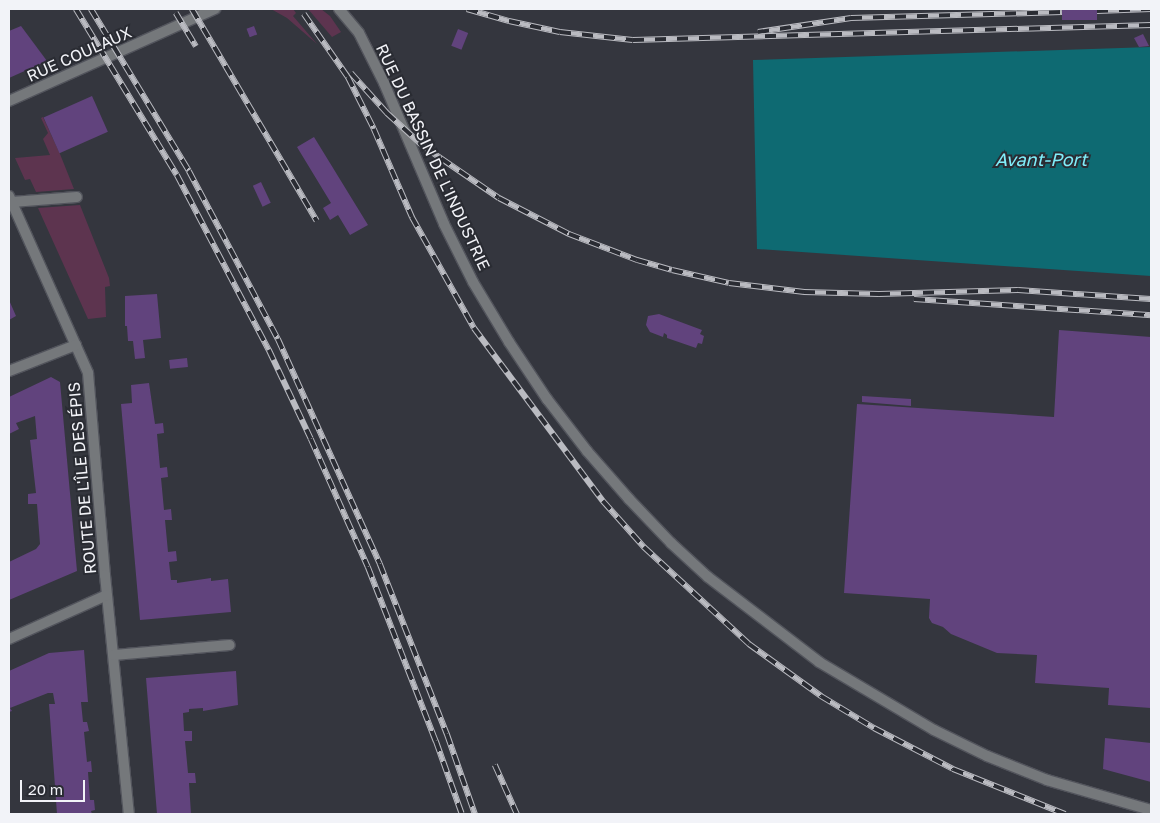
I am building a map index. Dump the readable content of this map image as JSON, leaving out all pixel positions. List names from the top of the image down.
{
  "streets": {
    "street": ["RUE COULAUX", "RUE DU BASSIN DE L'INDUSTRIE", "ROUTE DE L'ÎLE DES ÉPIS"]
  },
  "water": ["Avant-Port"],
  "scale_bar": "20 m"
}
